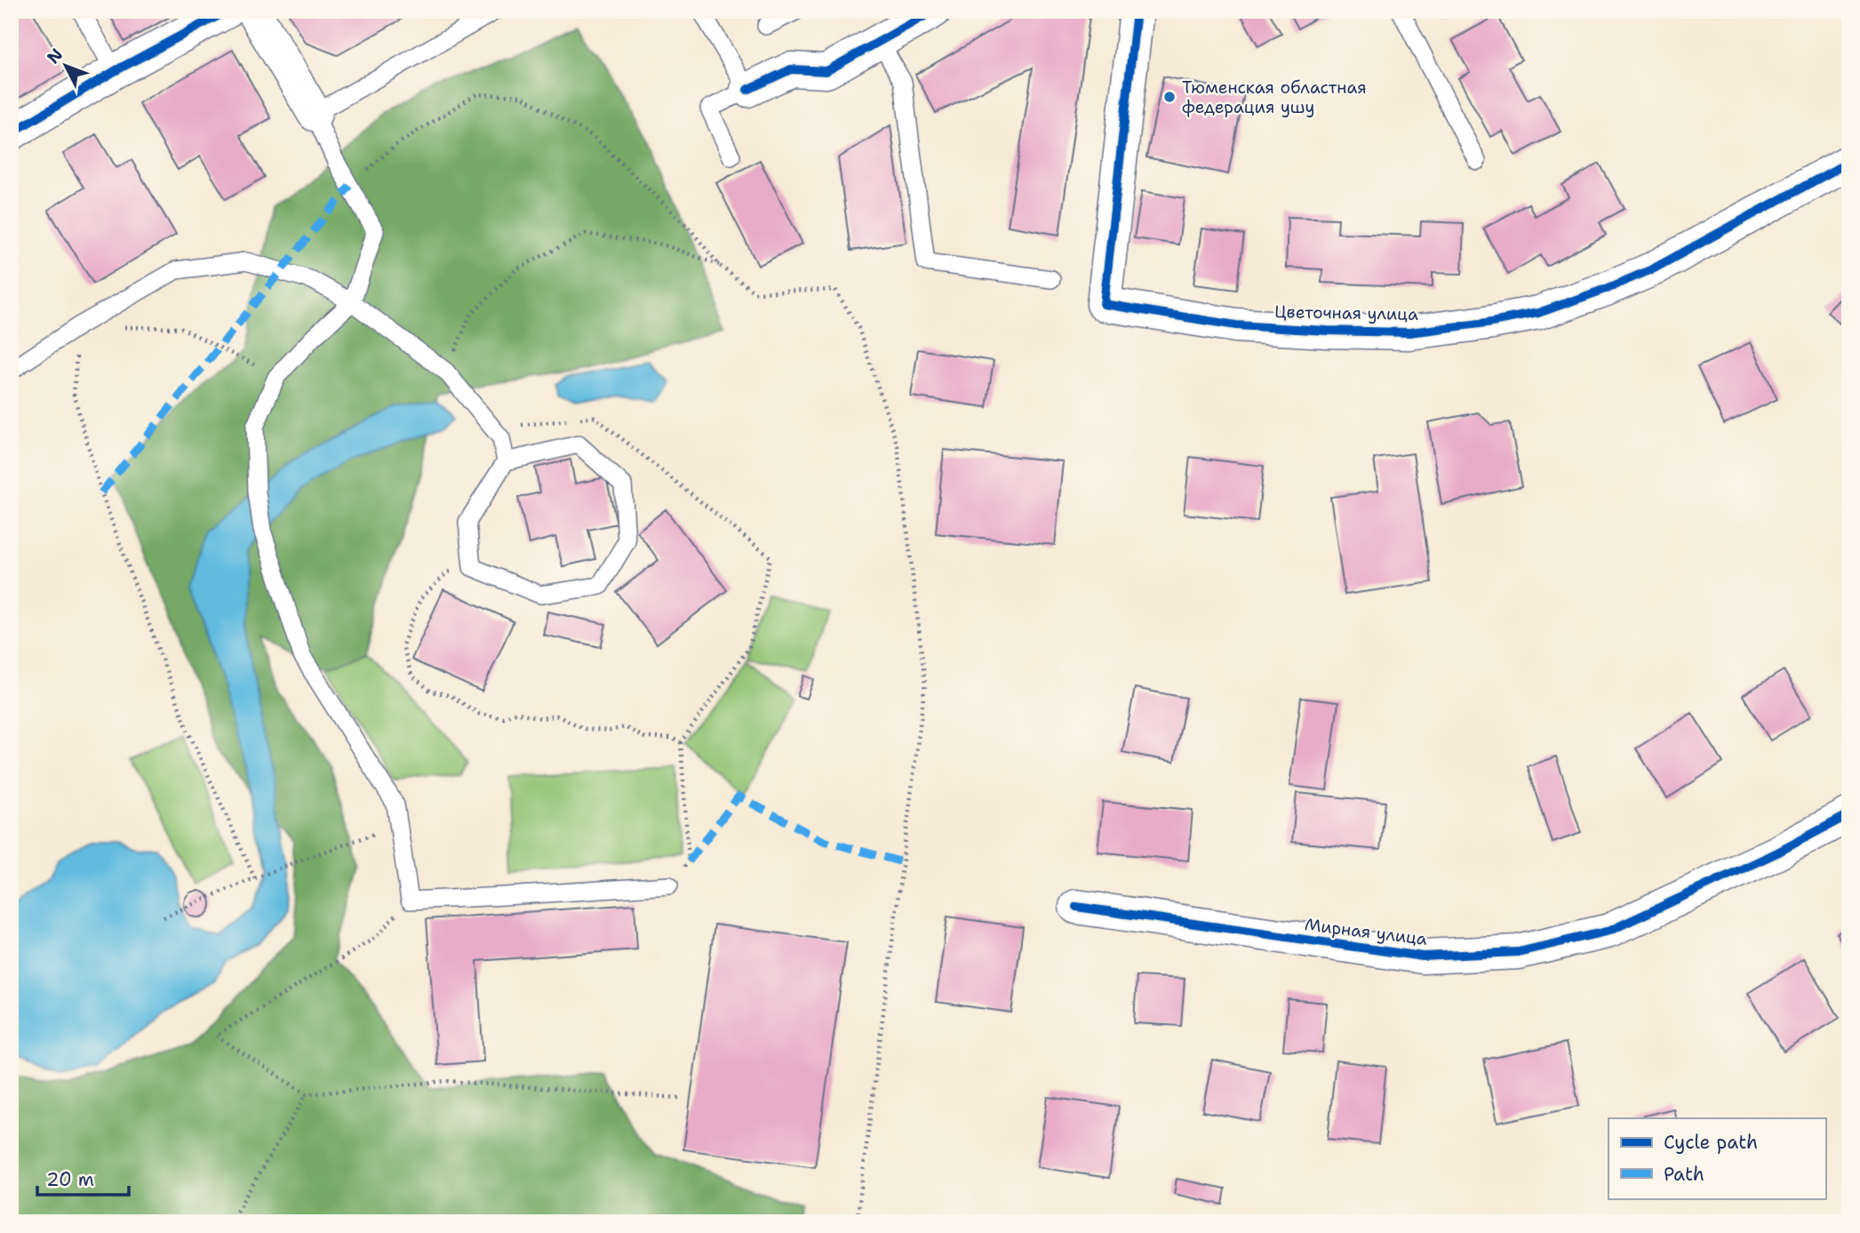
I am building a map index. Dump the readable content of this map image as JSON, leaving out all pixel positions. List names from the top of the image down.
{
  "streets": {
    "street": ["Цветочная улица", "Мирная улица"]
  },
  "places": ["Тюменская областная федерация ушу"],
  "legend": ["Cycle path", "Path"],
  "scale_bar": "20 m",
  "north": "top left"
}
